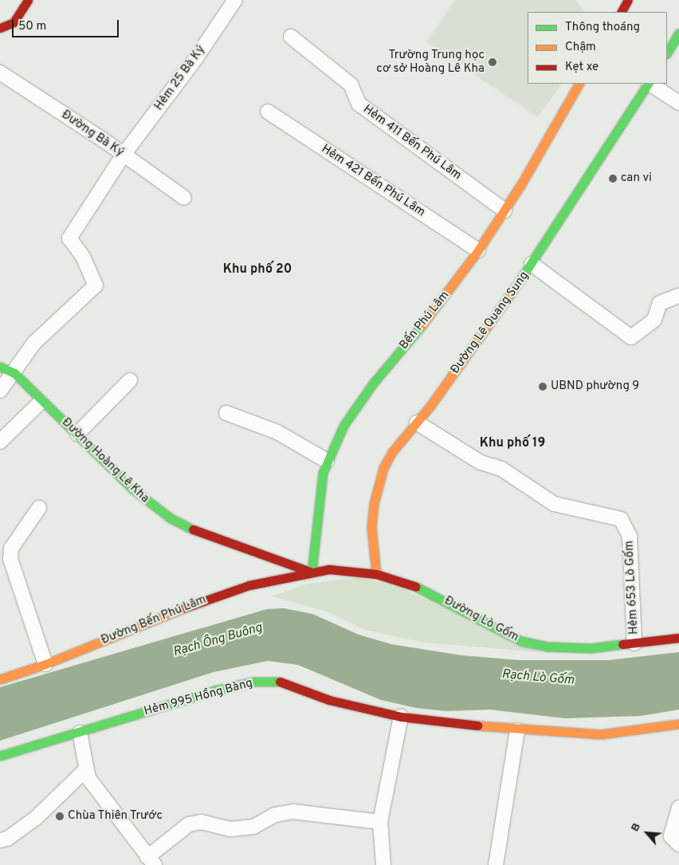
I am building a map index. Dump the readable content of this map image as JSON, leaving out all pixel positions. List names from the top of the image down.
{
  "streets": {
    "street": [
      "Hẻm 25 Bà Ký",
      "Đường Bà Ký",
      "Hẻm 411 Bến Phú Lâm",
      "Hẻm 421 Bến Phú Lâm",
      "Bến Phú Lâm",
      "Đường Lê Quang Sung",
      "Đường Hoàng Lê Kha",
      "Hẻm 653 Lò Gốm",
      "Đường Lò Gốm",
      "Đường Bến Phú Lâm",
      "Hẻm 995 Hồng Bàng"
    ]
  },
  "crossings": [
    ["Hẻm 25 Bà Ký", "Đường Bà Ký"],
    ["Hẻm 25 Bà Ký", "Đường Hoàng Lê Kha"],
    ["Hẻm 411 Bến Phú Lâm", "Bến Phú Lâm"],
    ["Hẻm 421 Bến Phú Lâm", "Bến Phú Lâm"],
    ["Bến Phú Lâm", "Đường Hoàng Lê Kha"],
    ["Bến Phú Lâm", "Đường Lò Gốm"],
    ["Bến Phú Lâm", "Đường Bến Phú Lâm"],
    ["Đường Lê Quang Sung", "Hẻm 653 Lò Gốm"],
    ["Đường Lê Quang Sung", "Đường Lò Gốm"],
    ["Đường Hoàng Lê Kha", "Đường Lò Gốm"],
    ["Đường Hoàng Lê Kha", "Đường Bến Phú Lâm"],
    ["Hẻm 653 Lò Gốm", "Đường Lò Gốm"],
    ["Đường Lò Gốm", "Đường Bến Phú Lâm"]
  ],
  "districts": ["Khu phố 20", "Khu phố 19"],
  "water": ["Rạch Ông Buông", "Rạch Lò Gốm"],
  "places": [
    "Trường Trung học cơ sở Hoàng Lê Kha",
    "can vi",
    "UBND phường 9",
    "Chùa Thiên Trước"
  ],
  "legend": ["Thông thoáng", "Chậm", "Kẹt xe"],
  "scale_bar": "50 m",
  "north": "top left"
}
